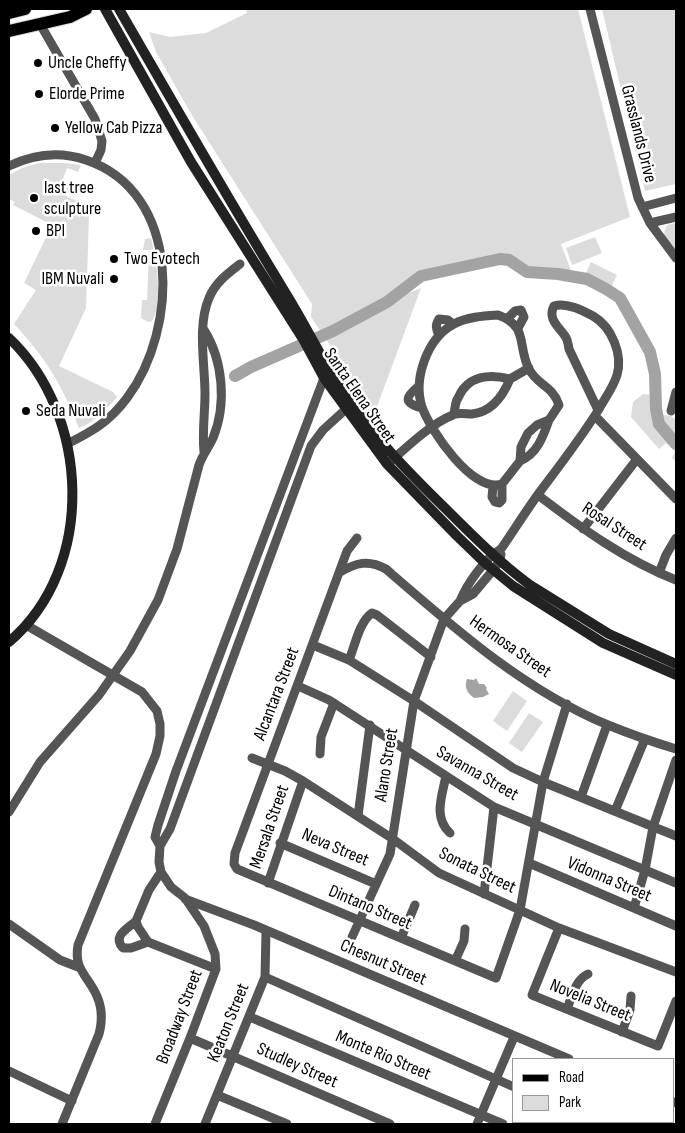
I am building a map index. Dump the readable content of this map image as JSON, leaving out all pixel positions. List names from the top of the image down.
{
  "streets": {
    "street": [
      "Grasslands Drive",
      "Santa Elena Street",
      "Rosal Street",
      "Hermosa Street",
      "Alcantara Street",
      "Alano Street",
      "Savanna Street",
      "Mersala Street",
      "Neva Street",
      "Sonata Street",
      "Vidonna Street",
      "Dintano Street",
      "Chesnut Street",
      "Novelia Street",
      "Broadway Street",
      "Keaton Street",
      "Monte Rio Street",
      "Studley Street"
    ]
  },
  "crossings": [
    ["Santa Elena Street", "Alano Street"],
    ["Rosal Street", "Alano Street"],
    ["Hermosa Street", "Alcantara Street"],
    ["Hermosa Street", "Alano Street"],
    ["Alcantara Street", "Savanna Street"],
    ["Alcantara Street", "Sonata Street"],
    ["Alcantara Street", "Dintano Street"],
    ["Alano Street", "Savanna Street"],
    ["Alano Street", "Neva Street"],
    ["Alano Street", "Sonata Street"],
    ["Alano Street", "Dintano Street"],
    ["Mersala Street", "Neva Street"],
    ["Mersala Street", "Sonata Street"],
    ["Mersala Street", "Dintano Street"],
    ["Sonata Street", "Dintano Street"],
    ["Sonata Street", "Novelia Street"],
    ["Chesnut Street", "Broadway Street"],
    ["Chesnut Street", "Keaton Street"],
    ["Broadway Street", "Studley Street"],
    ["Keaton Street", "Monte Rio Street"],
    ["Keaton Street", "Studley Street"]
  ],
  "places": [
    "Uncle Cheffy",
    "Elorde Prime",
    "Yellow Cab Pizza",
    "last tree sculpture",
    "BPI",
    "Two Evotech",
    "IBM Nuvali",
    "Seda Nuvali"
  ],
  "legend": ["Road", "Park"]
}
